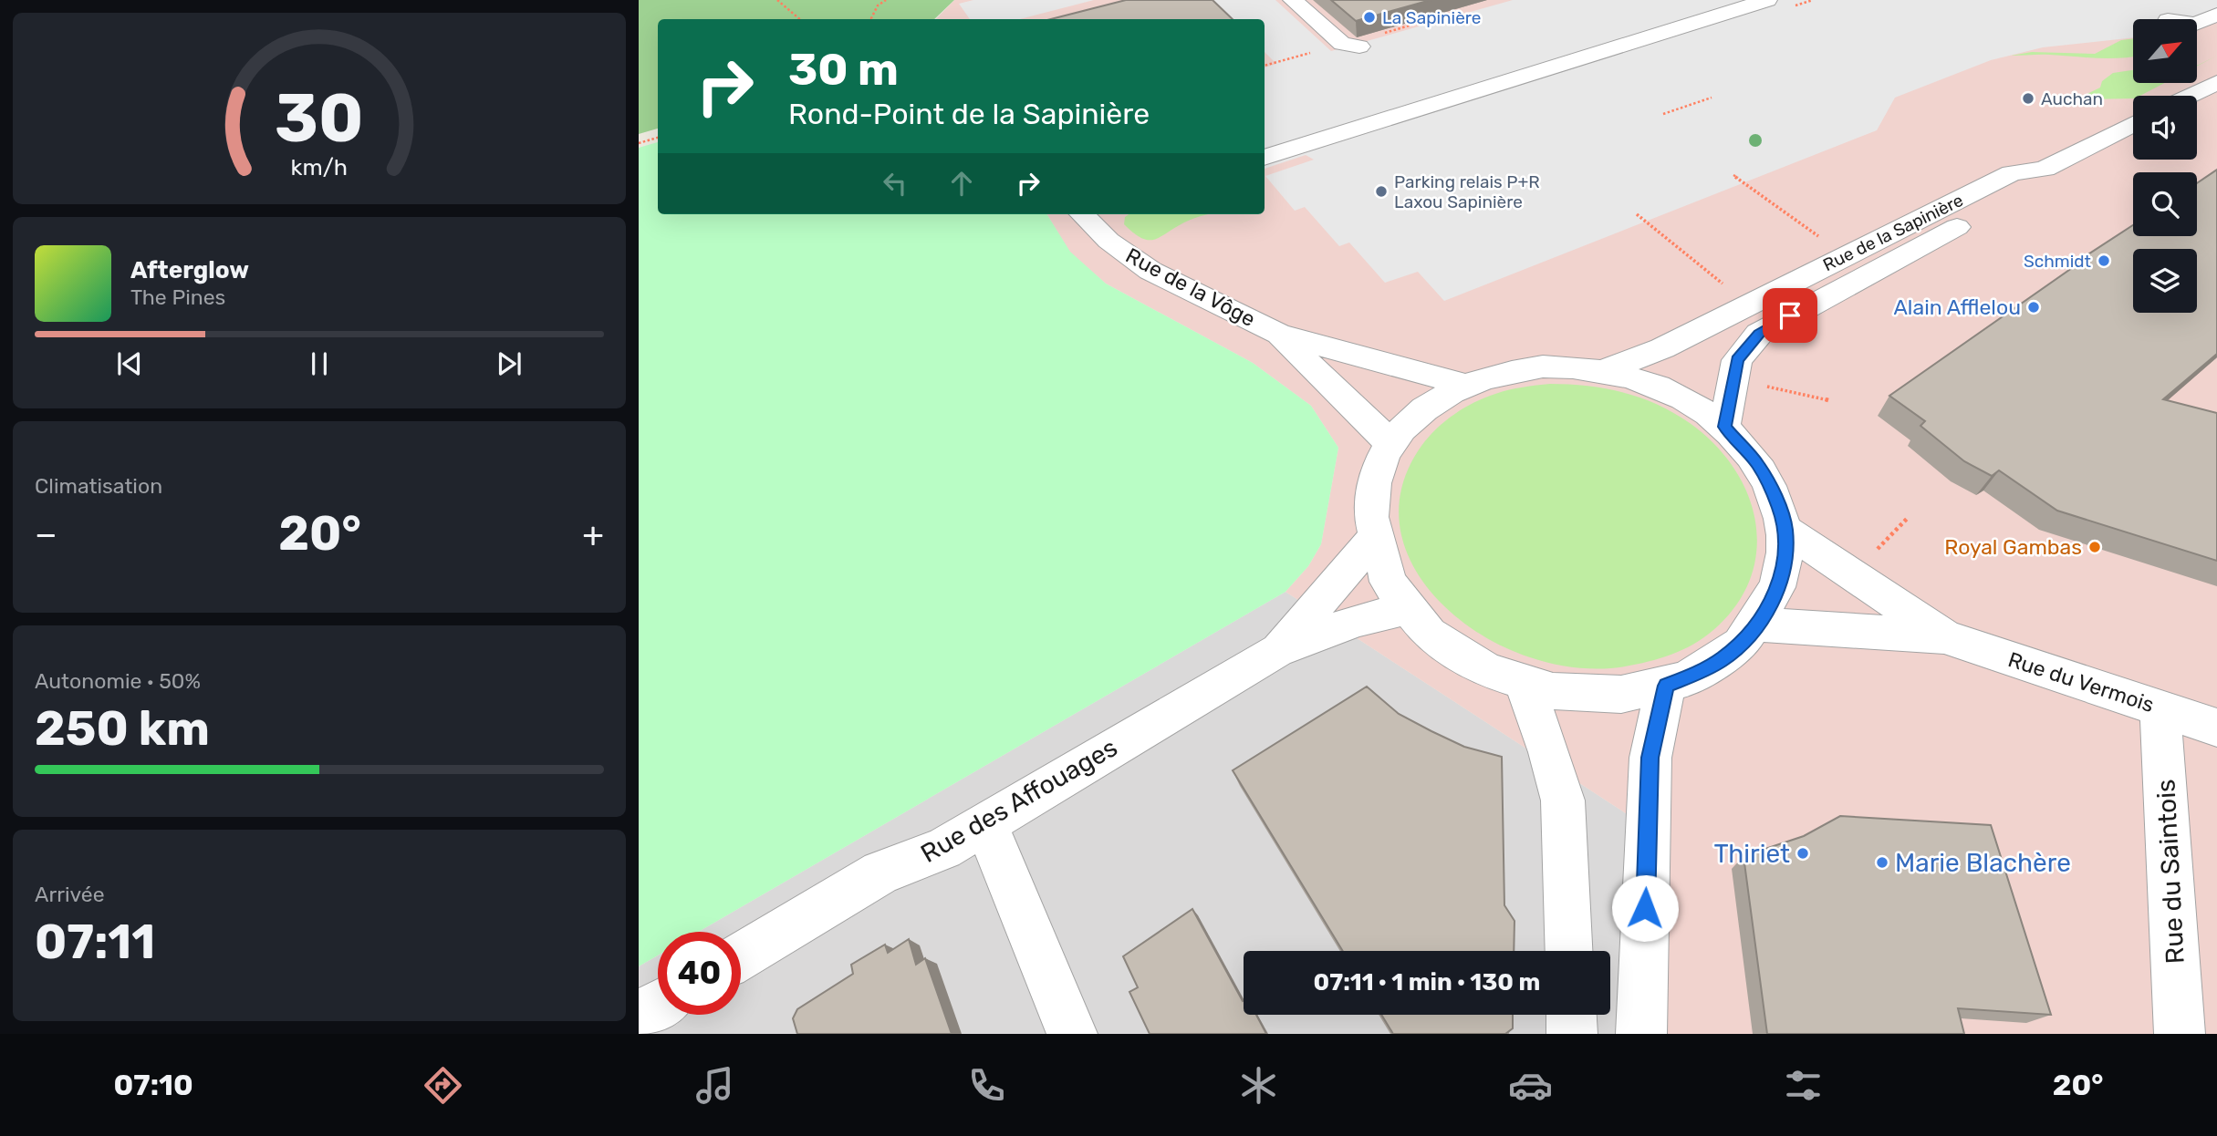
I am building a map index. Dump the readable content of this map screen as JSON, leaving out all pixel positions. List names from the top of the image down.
{
  "streets": {
    "street": [
      "Rue de la Sapinière",
      "Rue de la Vôge",
      "Rue du Vermois",
      "Rue des Affouages",
      "Rue du Saintois"
    ]
  },
  "crossings": [
    ["Rue du Vermois", "Rue du Saintois"]
  ],
  "places": [
    "La Sapinière",
    "Auchan",
    "Parking relais P+R Laxou Sapinière",
    "Schmidt",
    "Alain Afflelou",
    "Royal Gambas",
    "Thiriet",
    "Marie Blachère"
  ],
  "north": "top right",
  "page": {
    "turn": ["30 m", "Rond-Point de la Sapinière"],
    "song": ["Afterglow", "The Pines"],
    "tile": [
      "Climatisation",
      ["Autonomie · 50%", "250 km"],
      ["Arrivée", "07:11"]
    ],
    "heat": ["−", "20°", "+"],
    "limit": "40",
    "trip": "07:11 · 1 min · 130 m",
    "tabs": ["07:10", "20°"],
    "gauge": ["30", "km/h"]
  }
}
